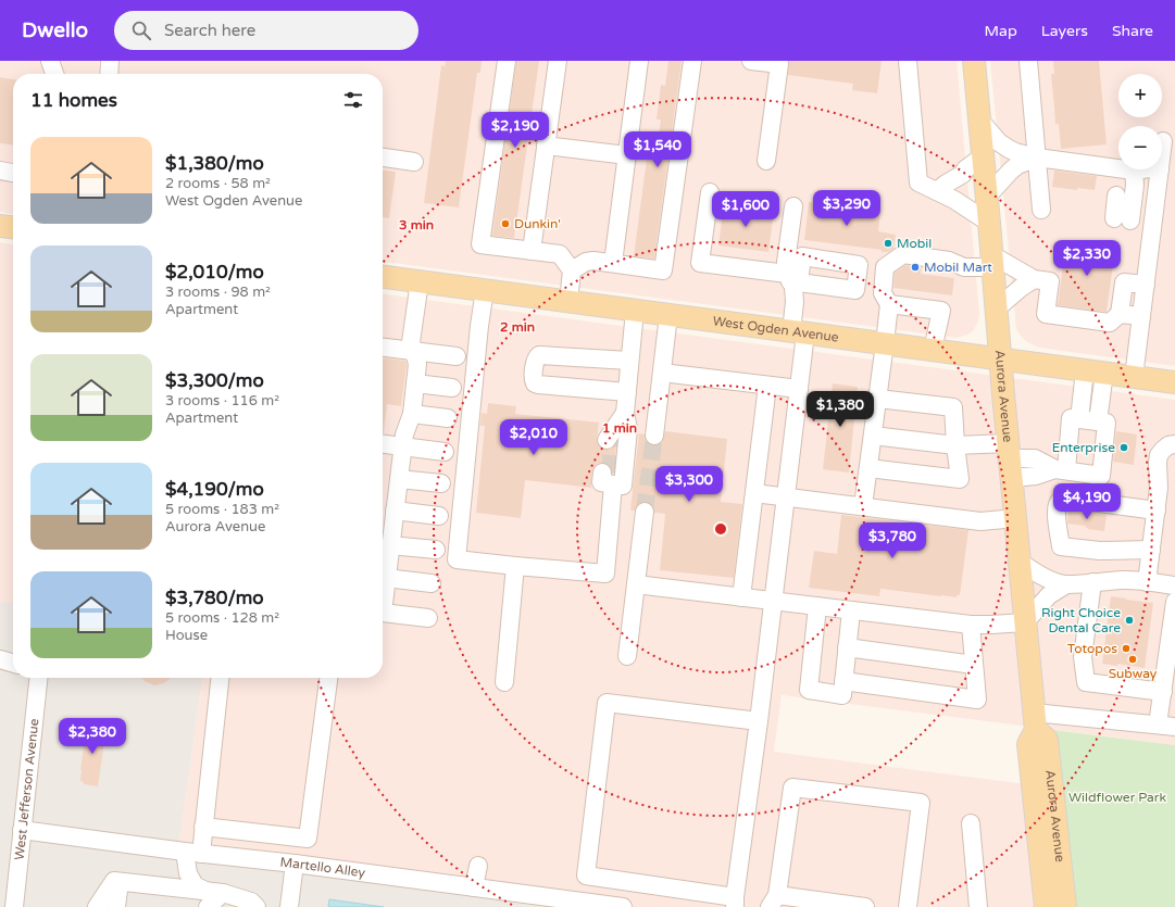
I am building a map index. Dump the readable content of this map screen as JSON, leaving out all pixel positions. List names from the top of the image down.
{
  "streets": {
    "main road": ["West Ogden Avenue", "Aurora Avenue"],
    "street": ["West Jefferson Avenue", "Martello Alley"]
  },
  "crossings": [
    ["West Ogden Avenue", "Aurora Avenue"],
    ["West Jefferson Avenue", "Martello Alley"]
  ],
  "parks": ["Wildflower Park"],
  "places": [
    "Dunkin'",
    "Mobil",
    "Mobil Mart",
    "Enterprise",
    "Right Choice Dental Care",
    "Totopos",
    "Subway"
  ],
  "page": {
    "header": "Dwello",
    "search": "Search here",
    "nav": ["Map", "Layers", "Share"],
    "map_buttons": ["+", "−"],
    "heading": "11 homes",
    "price": [
      "$2,190",
      "$1,540",
      "$3,290",
      "$1,600",
      "$2,330",
      "$1,380",
      "$2,010",
      "$3,300",
      "$4,190",
      "$3,780",
      "$2,380"
    ],
    "list": [
      {
        "name": "$1,380/mo",
        "note": "2 rooms · 58 m² · West Ogden Avenue"
      },
      {
        "name": "$2,010/mo",
        "note": "3 rooms · 98 m² · Apartment"
      },
      {
        "name": "$3,300/mo",
        "note": "3 rooms · 116 m² · Apartment"
      },
      {
        "name": "$4,190/mo",
        "note": "5 rooms · 183 m² · Aurora Avenue"
      },
      {
        "name": "$3,780/mo",
        "note": "5 rooms · 128 m² · House"
      }
    ]
  },
  "rings": ["3 min", "2 min", "1 min"]
}
